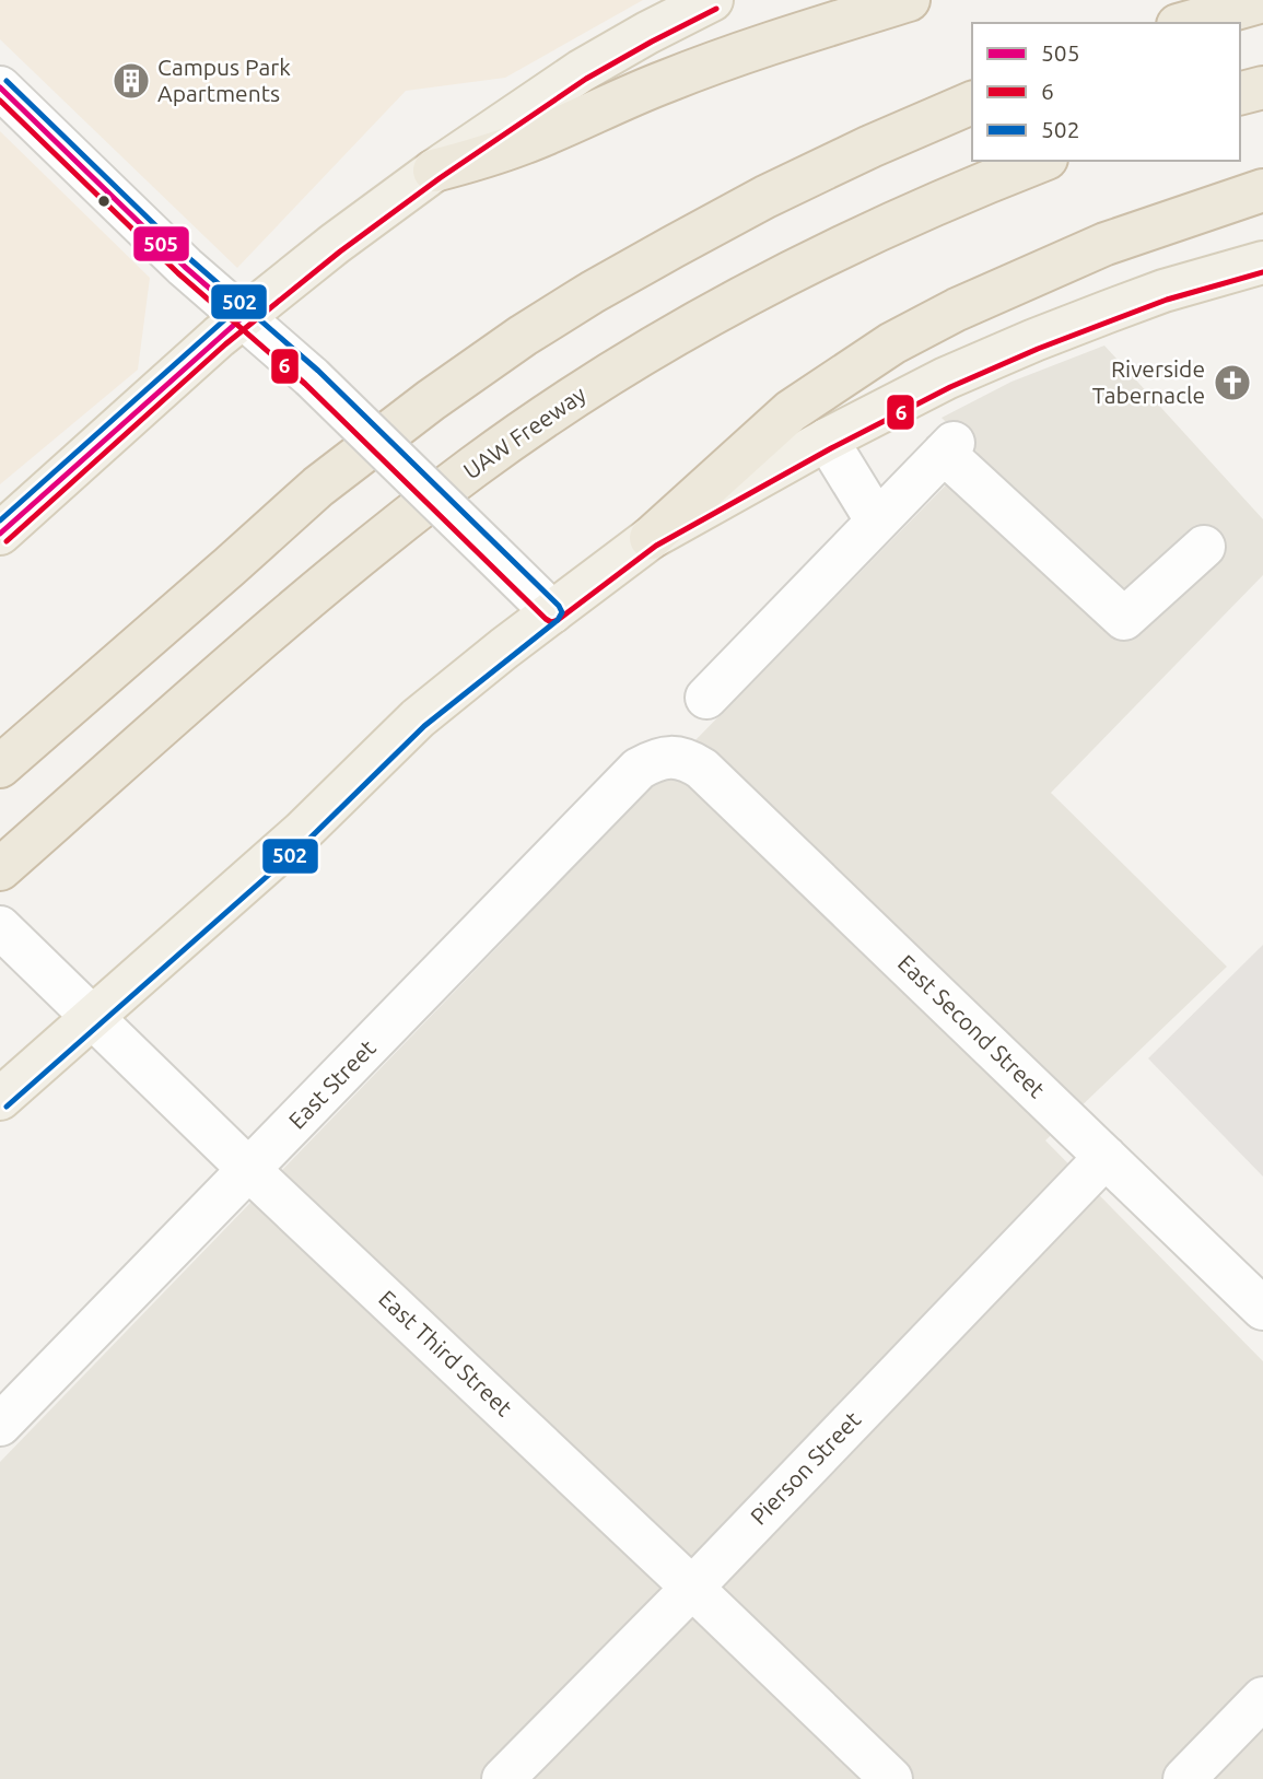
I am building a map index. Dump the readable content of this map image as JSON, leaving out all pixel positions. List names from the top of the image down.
{
  "streets": {
    "highway": ["UAW Freeway"],
    "street": [
      "East Second Street",
      "East Street",
      "East Third Street",
      "Pierson Street"
    ]
  },
  "crossings": [
    ["East Second Street", "East Street"],
    ["East Second Street", "Pierson Street"],
    ["East Street", "East Third Street"],
    ["East Third Street", "Pierson Street"]
  ],
  "places": {
    "building": ["Campus Park Apartments"],
    "church": ["Riverside Tabernacle"]
  },
  "lines": ["transit line 6", "transit line 502", "transit line 505"],
  "legend": ["505", "6", "502"]
}
